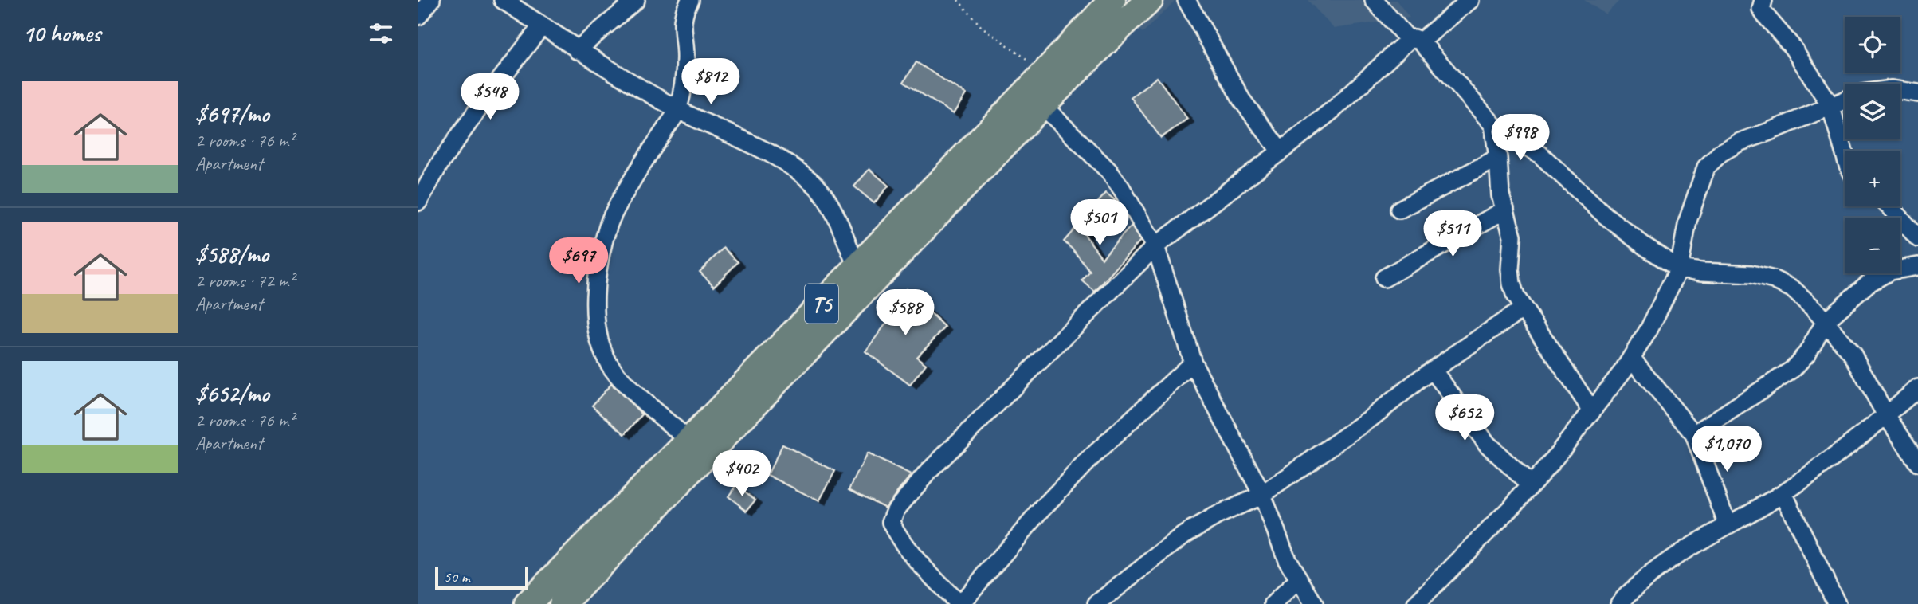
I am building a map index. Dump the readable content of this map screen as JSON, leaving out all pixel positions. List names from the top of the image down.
{
  "streets": {
    "highway": ["T5"]
  },
  "scale_bar": "50 m",
  "page": {
    "heading": "10 homes",
    "map_buttons": ["+", "−"],
    "price": [
      "$812",
      "$548",
      "$998",
      "$501",
      "$511",
      "$697",
      "$588",
      "$652",
      "$1,070",
      "$402"
    ],
    "list": [
      {
        "name": "$697/mo",
        "note": "2 rooms · 76 m² · Apartment"
      },
      {
        "name": "$588/mo",
        "note": "2 rooms · 72 m² · Apartment"
      },
      {
        "name": "$652/mo",
        "note": "2 rooms · 76 m² · Apartment"
      }
    ],
    "scale": "50 m"
  }
}
